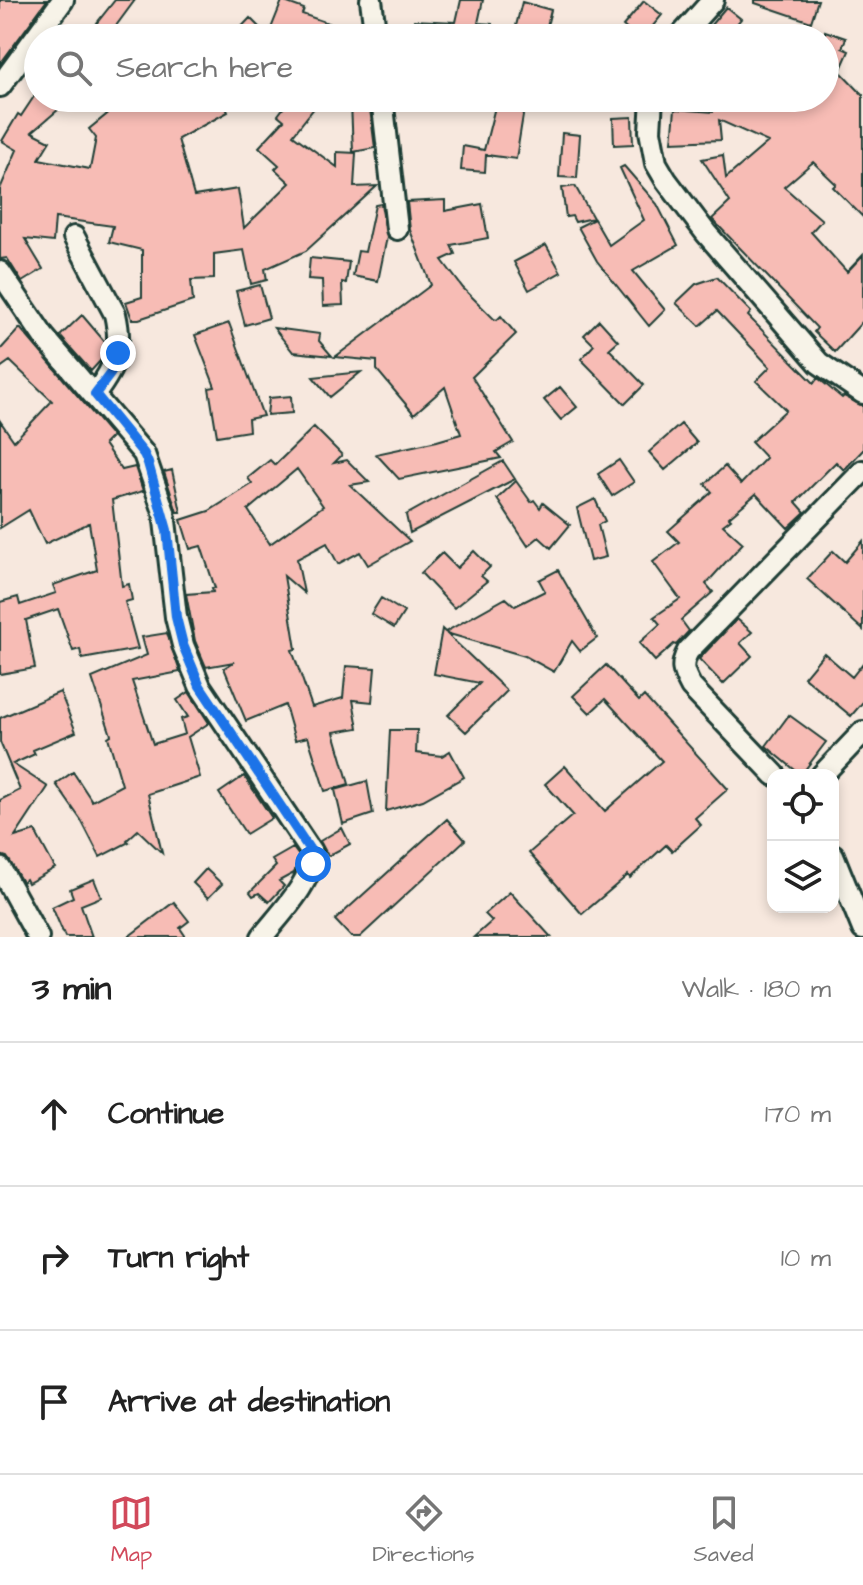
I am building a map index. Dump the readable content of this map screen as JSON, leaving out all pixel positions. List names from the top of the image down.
{
  "page": {
    "search": "Search here",
    "heading": ["3 min", "Walk · 180 m"],
    "list": [
      ["Continue", "170 m"],
      ["Turn right", "10 m"],
      "Arrive at destination"
    ],
    "nav": ["Map", "Directions", "Saved"]
  }
}
